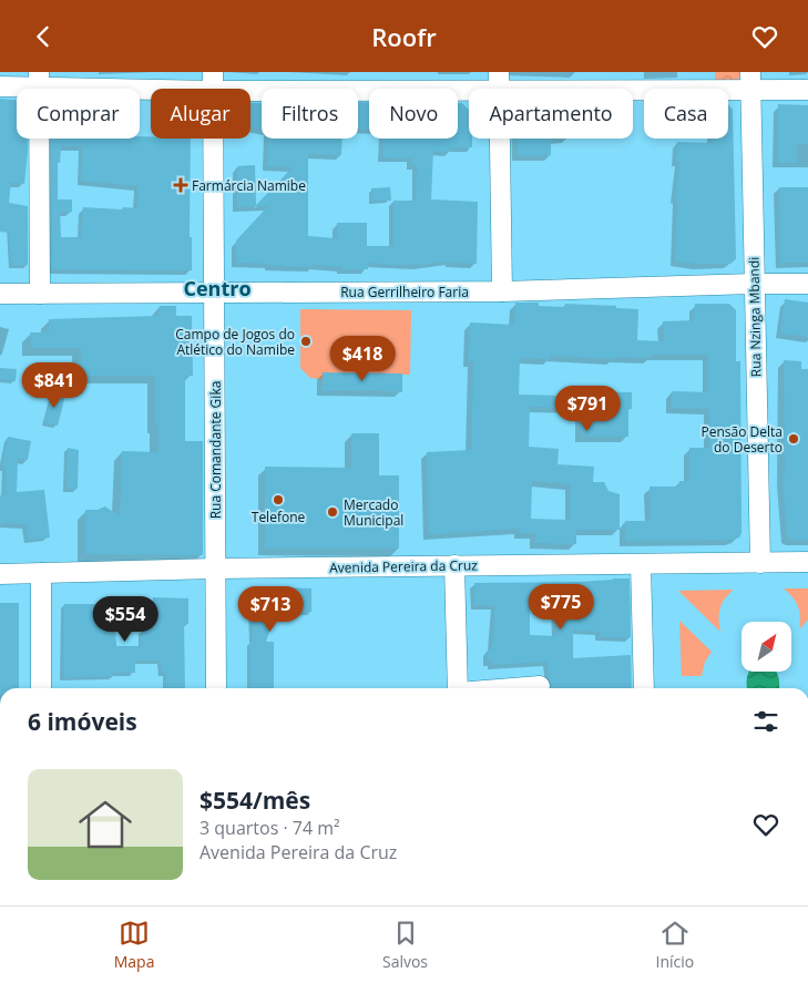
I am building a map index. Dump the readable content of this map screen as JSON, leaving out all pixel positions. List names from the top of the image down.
{
  "streets": {
    "street": [
      "Rua Gerrilheiro Faria",
      "Rua Nzinga Mbandi",
      "Rua Comandante Gika",
      "Avenida Pereira da Cruz"
    ]
  },
  "crossings": [
    ["Rua Gerrilheiro Faria", "Rua Nzinga Mbandi"],
    ["Rua Gerrilheiro Faria", "Rua Comandante Gika"],
    ["Rua Nzinga Mbandi", "Avenida Pereira da Cruz"],
    ["Rua Comandante Gika", "Avenida Pereira da Cruz"]
  ],
  "districts": ["Centro"],
  "places": {
    "health": ["Farmárcia Namibe"],
    "other": [
      "Campo de Jogos do Atlético do Namibe",
      "Pensão Delta do Deserto",
      "Telefone",
      "Mercado Municipal"
    ]
  },
  "north": "top right",
  "page": {
    "header": "Roofr",
    "chip": [
      "Comprar",
      "Alugar",
      "Filtros",
      "Novo",
      "Apartamento",
      "Casa"
    ],
    "price": [
      "$418",
      "$841",
      "$791",
      "$775",
      "$713",
      "$554"
    ],
    "heading": "6 imóveis",
    "list": [
      {
        "name": "$554/mês",
        "note": "3 quartos · 74 m² · Avenida Pereira da Cruz"
      }
    ],
    "tabs": ["Mapa", "Salvos", "Início"]
  }
}
